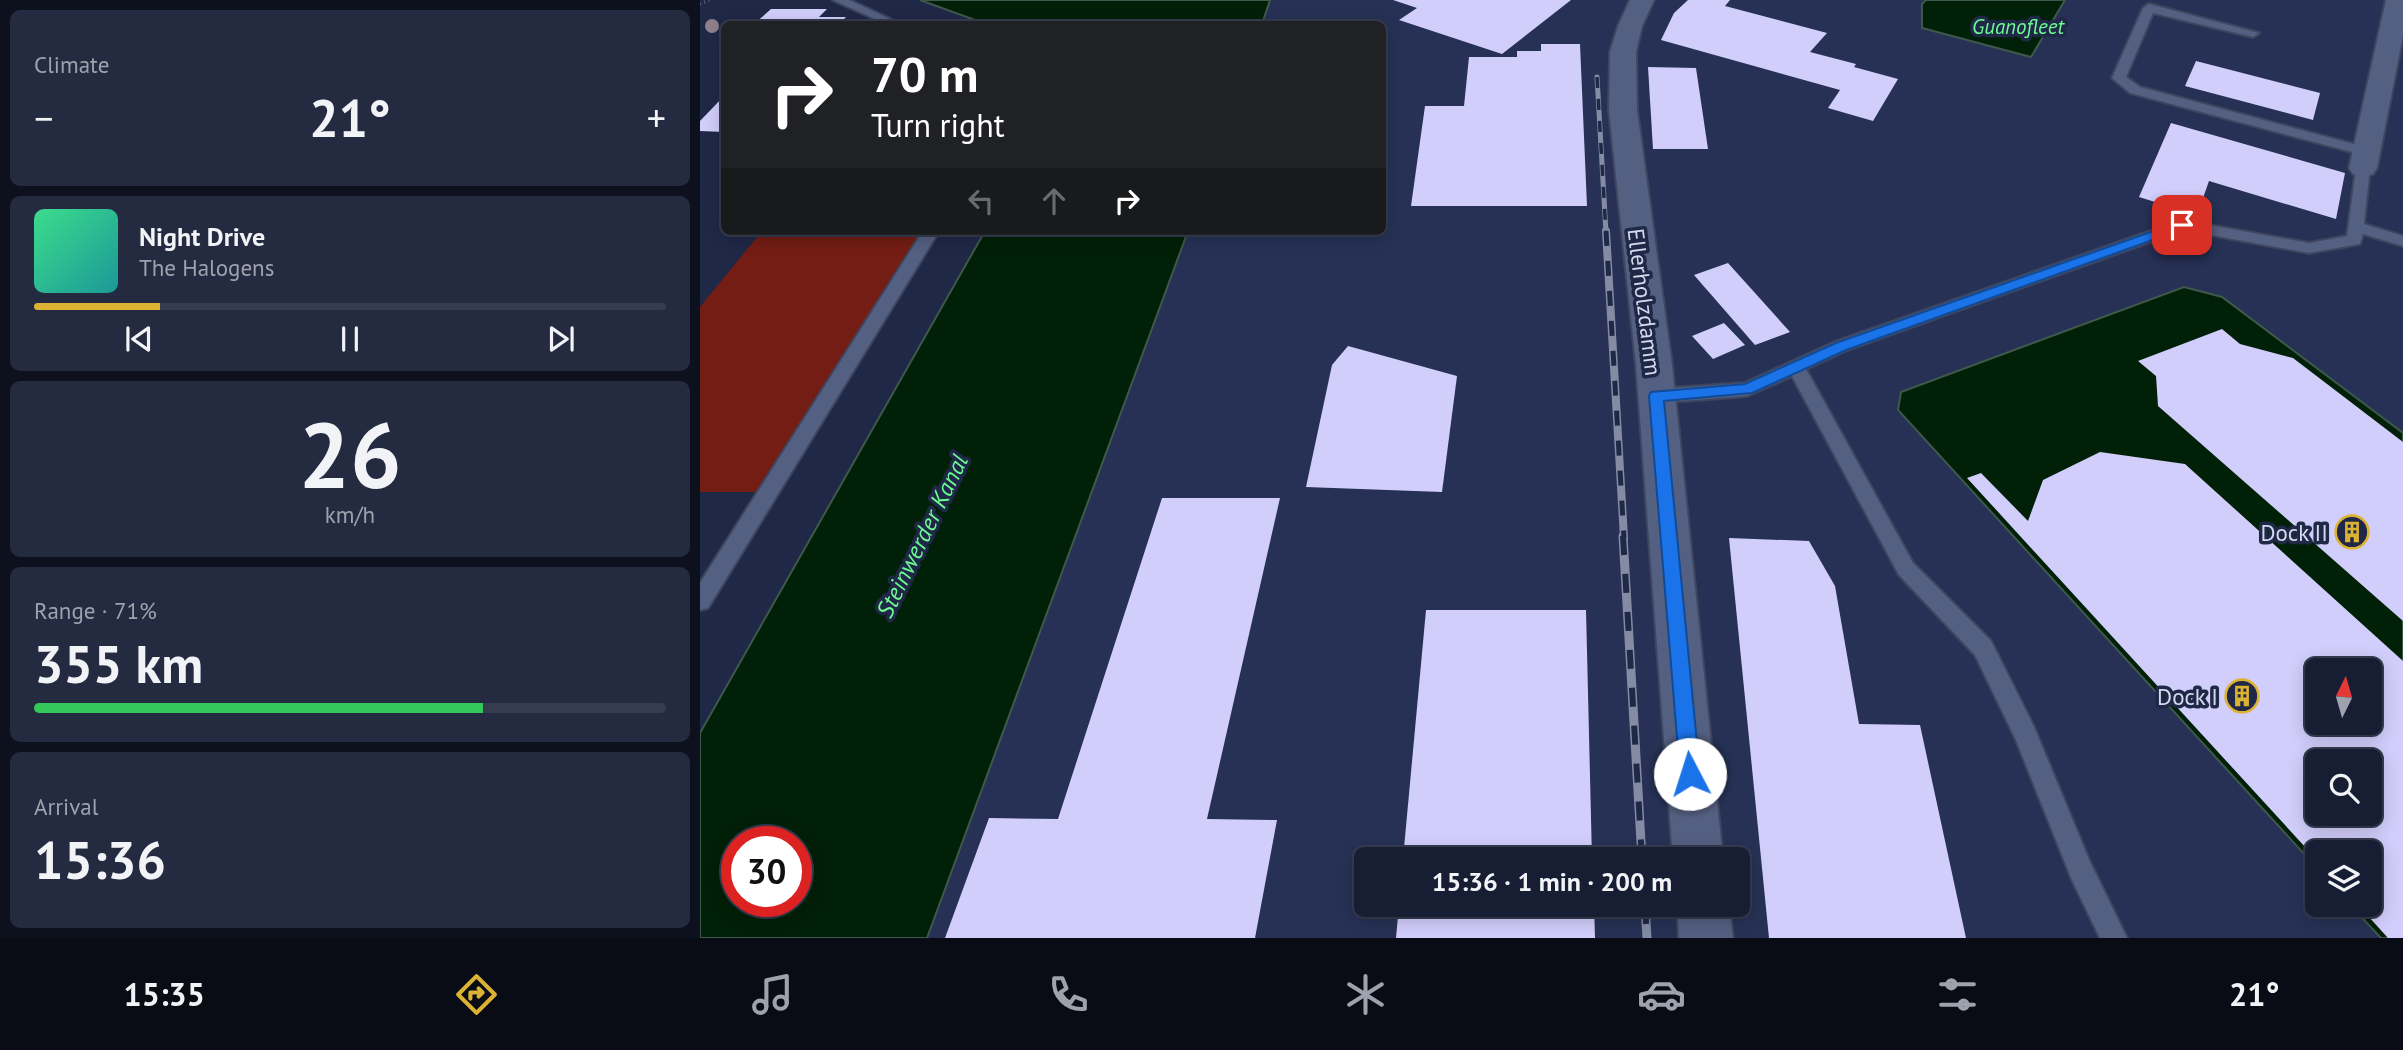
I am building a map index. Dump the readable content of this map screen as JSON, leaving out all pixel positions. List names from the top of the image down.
{
  "streets": {
    "street": ["Ellerholzdamm"]
  },
  "water": ["Guanofleet", "Steinwerder Kanal"],
  "places": {
    "building": ["Dock II", "Dock I"]
  },
  "north": "top",
  "page": {
    "tile": [
      "Climate",
      ["26", "km/h"],
      ["Range · 71%", "355 km"],
      ["Arrival", "15:36"]
    ],
    "turn": ["70 m", "Turn right"],
    "heat": ["−", "21°", "+"],
    "song": ["Night Drive", "The Halogens"],
    "limit": "30",
    "trip": "15:36 · 1 min · 200 m",
    "tabs": ["15:35", "21°"]
  }
}
